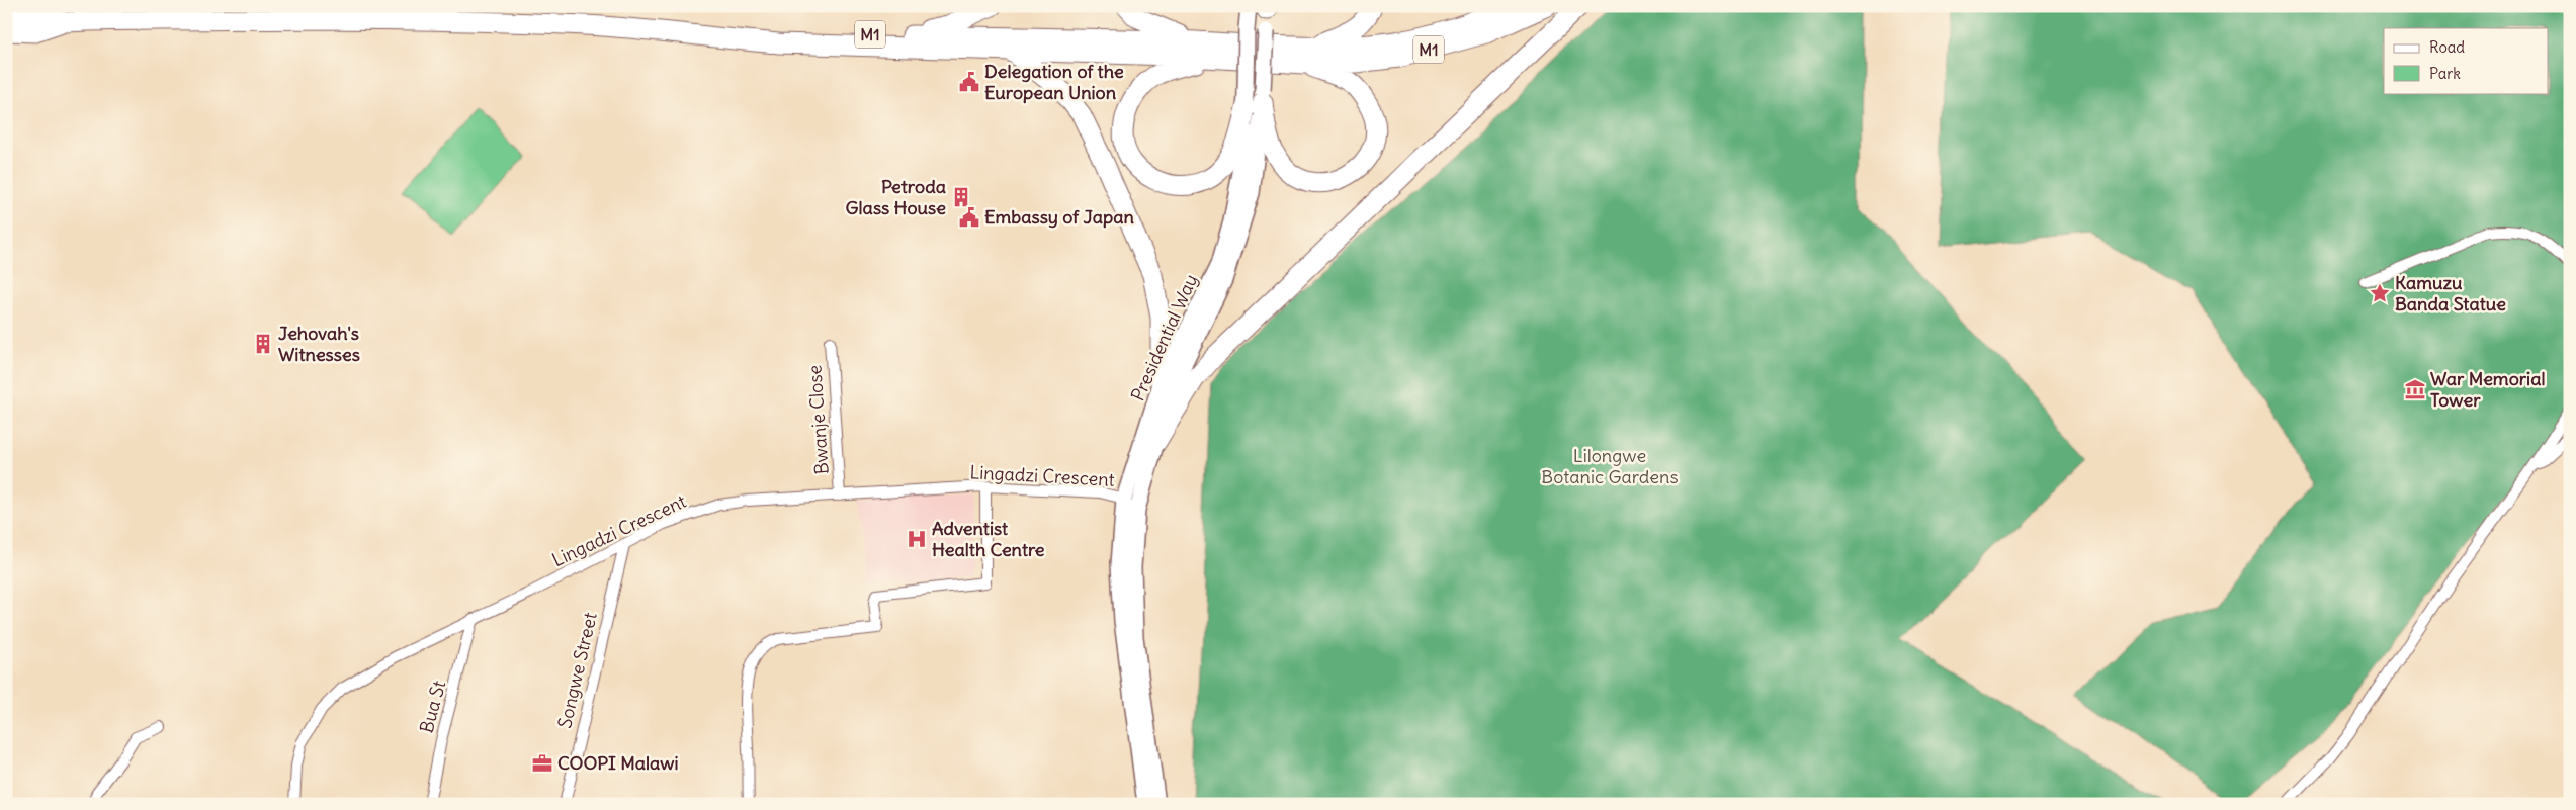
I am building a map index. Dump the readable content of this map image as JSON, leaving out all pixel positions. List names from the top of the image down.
{
  "streets": {
    "highway": ["M1"],
    "main road": ["Presidential Way"],
    "street": [
      "Bwanje Close",
      "Lingadzi Crescent",
      "Songwe Street",
      "Bua St"
    ]
  },
  "crossings": [
    ["Presidential Way", "Lingadzi Crescent"],
    ["Bwanje Close", "Lingadzi Crescent"],
    ["Lingadzi Crescent", "Songwe Street"],
    ["Lingadzi Crescent", "Bua St"]
  ],
  "parks": ["Lilongwe Botanic Gardens"],
  "places": {
    "public building": ["Delegation of the European Union", "Embassy of Japan"],
    "building": ["Petroda Glass House", "Jehovah's Witnesses"],
    "place": ["Kamuzu Banda Statue"],
    "museum": ["War Memorial Tower"],
    "hospital": ["Adventist Health Centre"],
    "office": ["COOPI Malawi"]
  },
  "legend": ["Road", "Park"]
}
